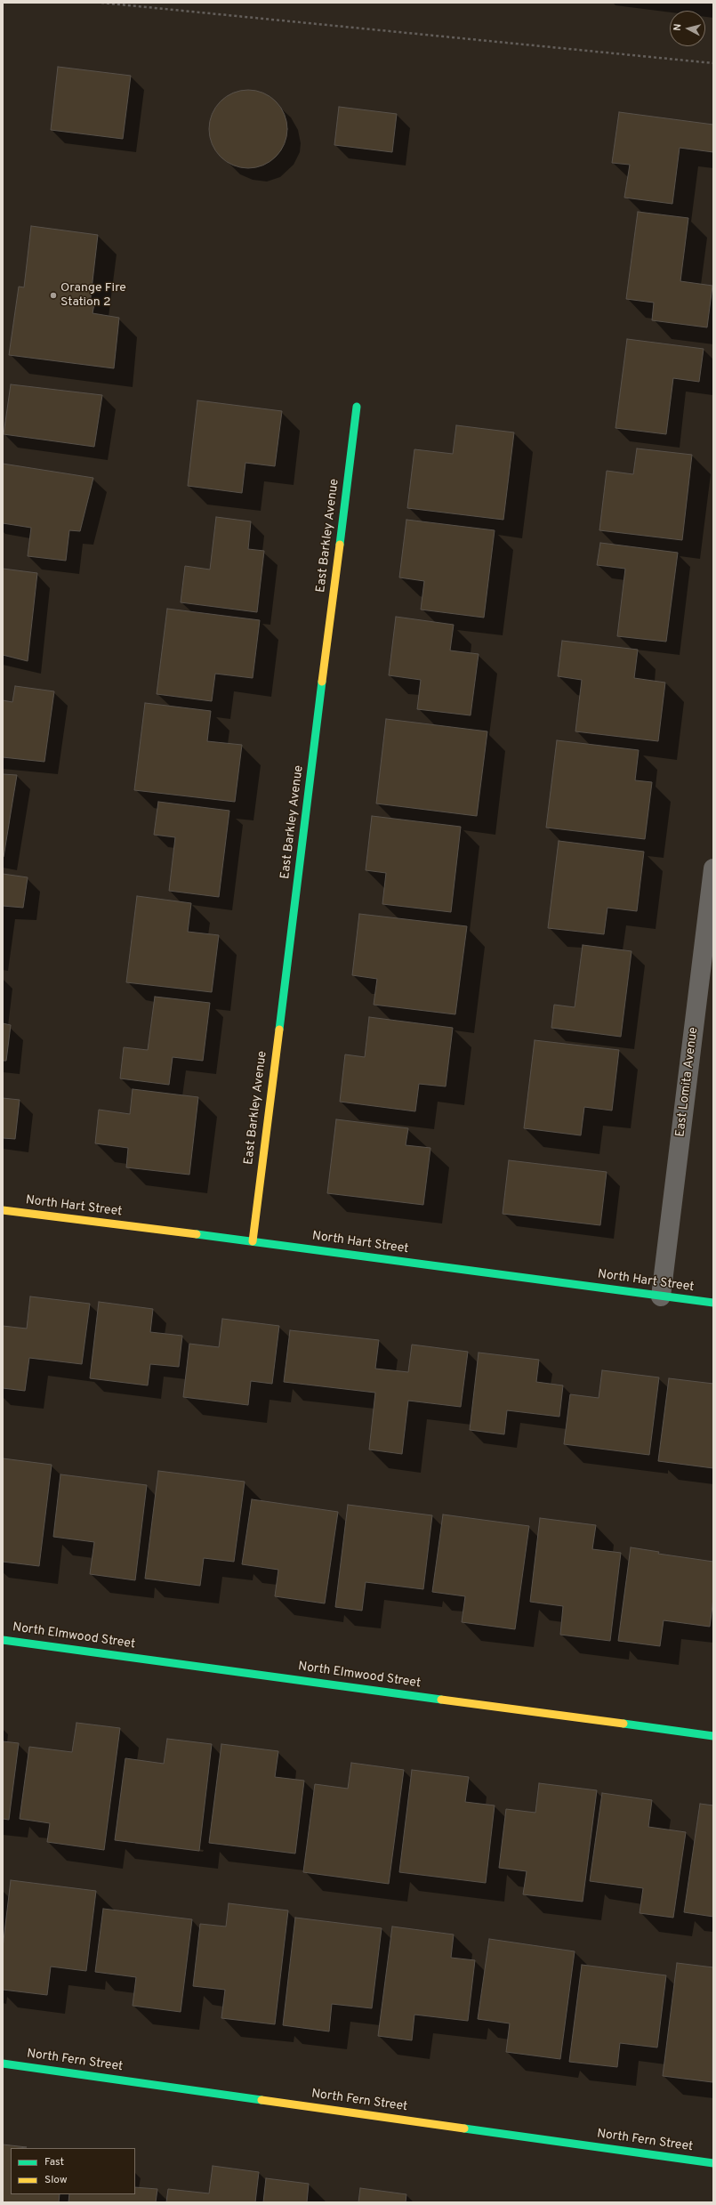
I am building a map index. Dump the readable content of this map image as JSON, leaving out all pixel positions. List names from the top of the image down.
{
  "streets": {
    "street": [
      "East Barkley Avenue",
      "East Lomita Avenue",
      "North Hart Street",
      "North Elmwood Street",
      "North Fern Street"
    ]
  },
  "crossings": [
    ["East Barkley Avenue", "North Hart Street"],
    ["East Lomita Avenue", "North Hart Street"]
  ],
  "places": ["Orange Fire Station 2"],
  "legend": ["Fast", "Slow"],
  "north": "left"
}
